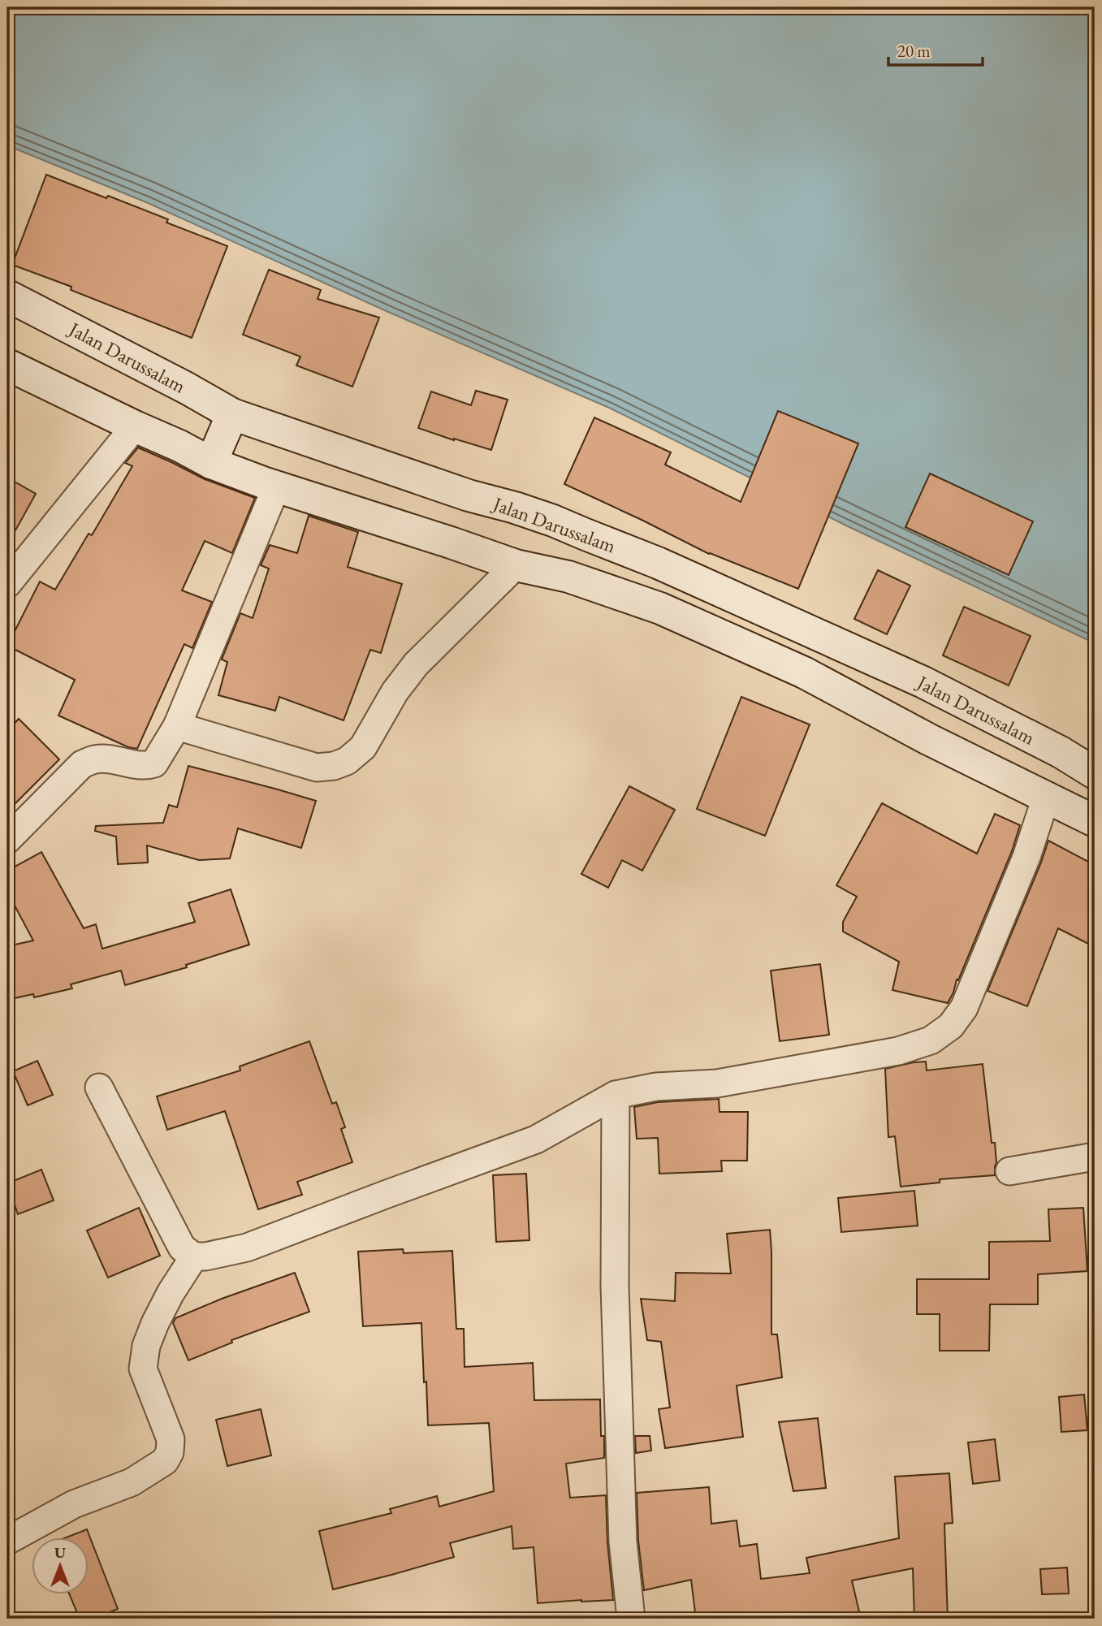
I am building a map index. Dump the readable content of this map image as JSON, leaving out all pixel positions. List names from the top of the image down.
{
  "streets": {
    "street": ["Jalan Darussalam"]
  },
  "scale_bar": "20 m",
  "north": "top"
}
